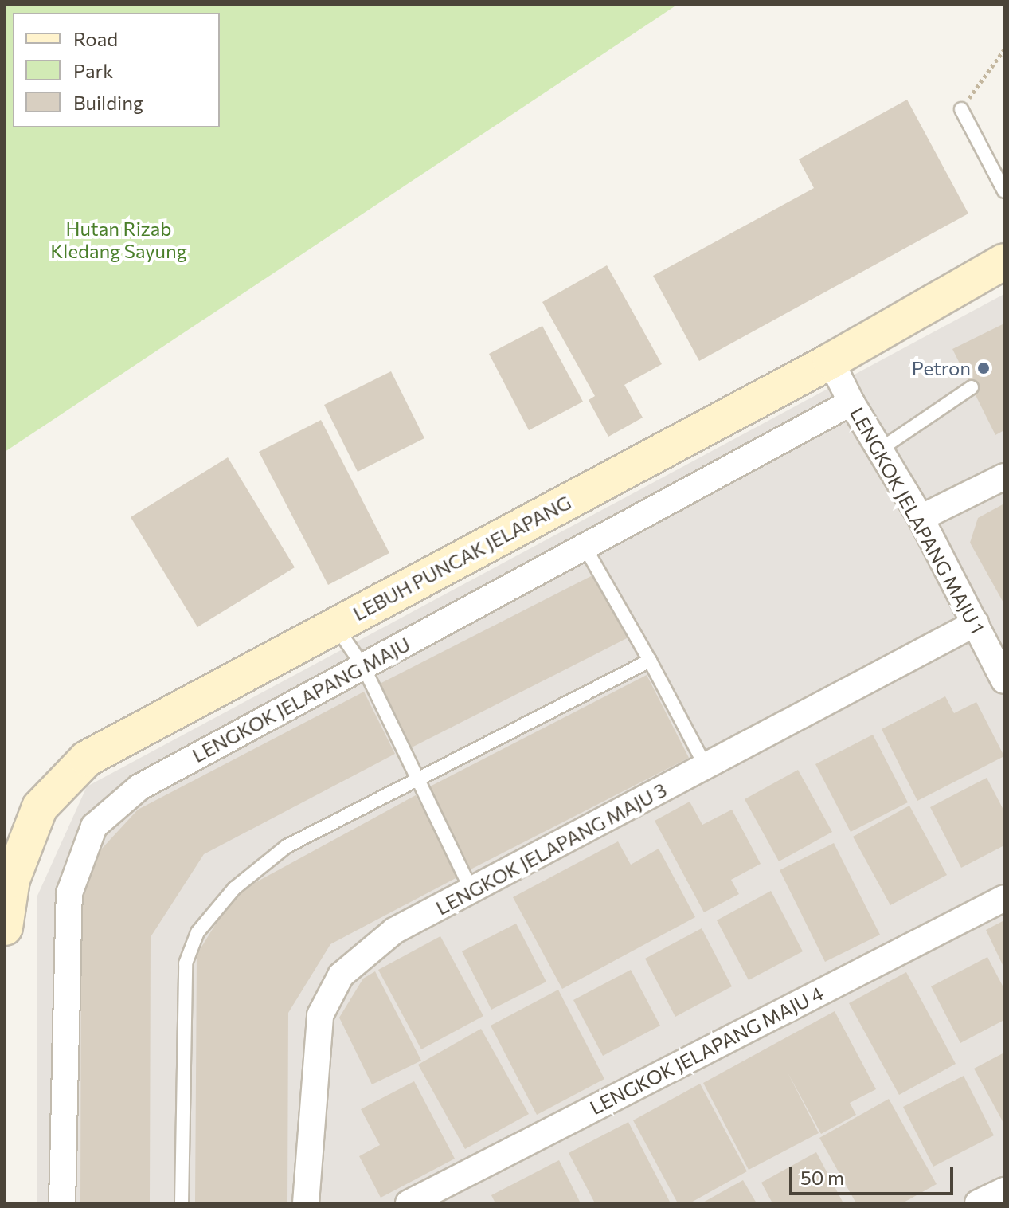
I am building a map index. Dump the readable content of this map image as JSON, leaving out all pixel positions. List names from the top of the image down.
{
  "streets": {
    "street": [
      "LENGKOK JELAPANG MAJU 1",
      "LEBUH PUNCAK JELAPANG",
      "LENGKOK JELAPANG MAJU",
      "LENGKOK JELAPANG MAJU 3",
      "LENGKOK JELAPANG MAJU 4"
    ]
  },
  "crossings": [
    ["LENGKOK JELAPANG MAJU 1", "LEBUH PUNCAK JELAPANG"],
    ["LENGKOK JELAPANG MAJU 1", "LENGKOK JELAPANG MAJU"],
    ["LENGKOK JELAPANG MAJU 1", "LENGKOK JELAPANG MAJU 3"]
  ],
  "parks": ["Hutan Rizab Kledang Sayung"],
  "places": ["Petron"],
  "legend": ["Road", "Park", "Building"],
  "scale_bar": "50 m"
}
